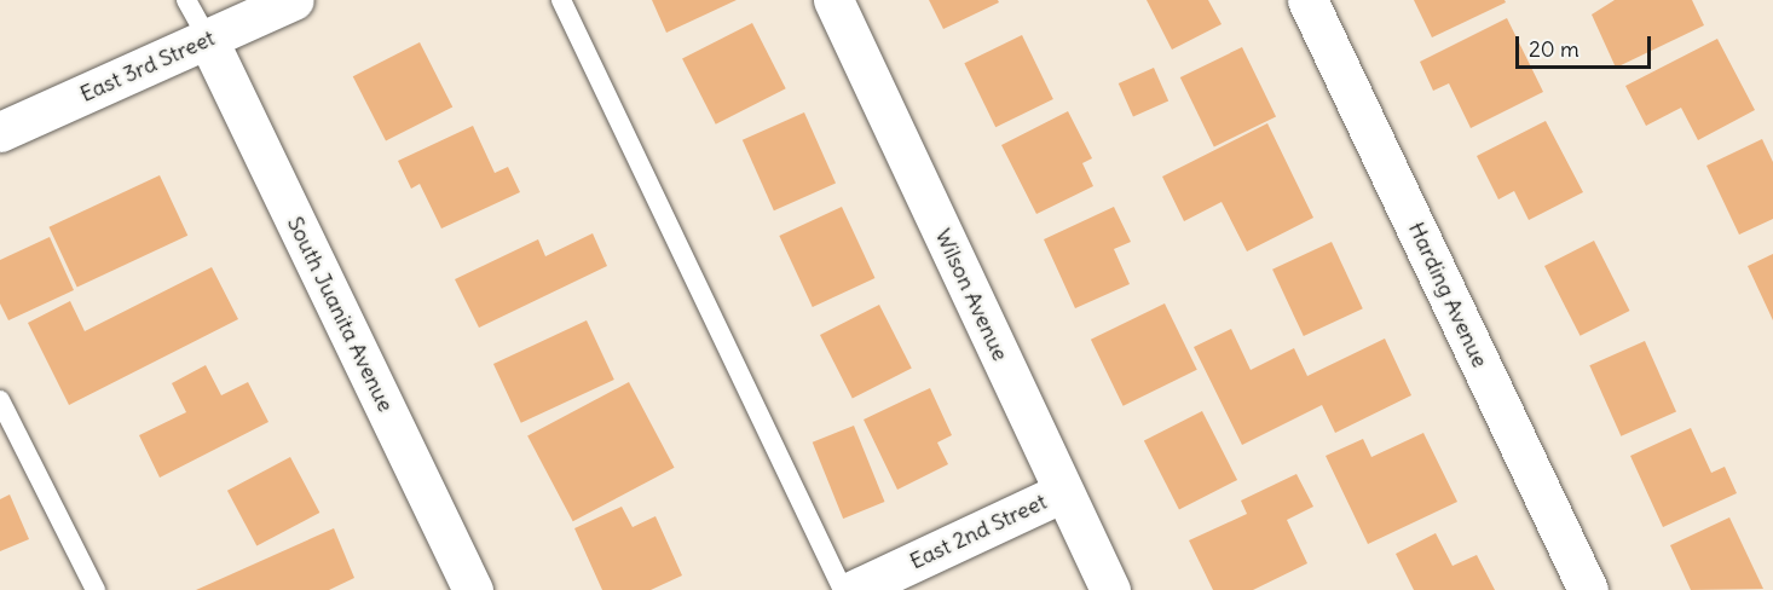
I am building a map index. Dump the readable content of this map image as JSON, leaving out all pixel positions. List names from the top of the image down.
{
  "streets": {
    "street": [
      "East 3rd Street",
      "Wilson Avenue",
      "Harding Avenue",
      "South Juanita Avenue",
      "East 2nd Street"
    ]
  },
  "crossings": [
    ["East 3rd Street", "South Juanita Avenue"],
    ["Wilson Avenue", "East 2nd Street"]
  ],
  "scale_bar": "20 m"
}
